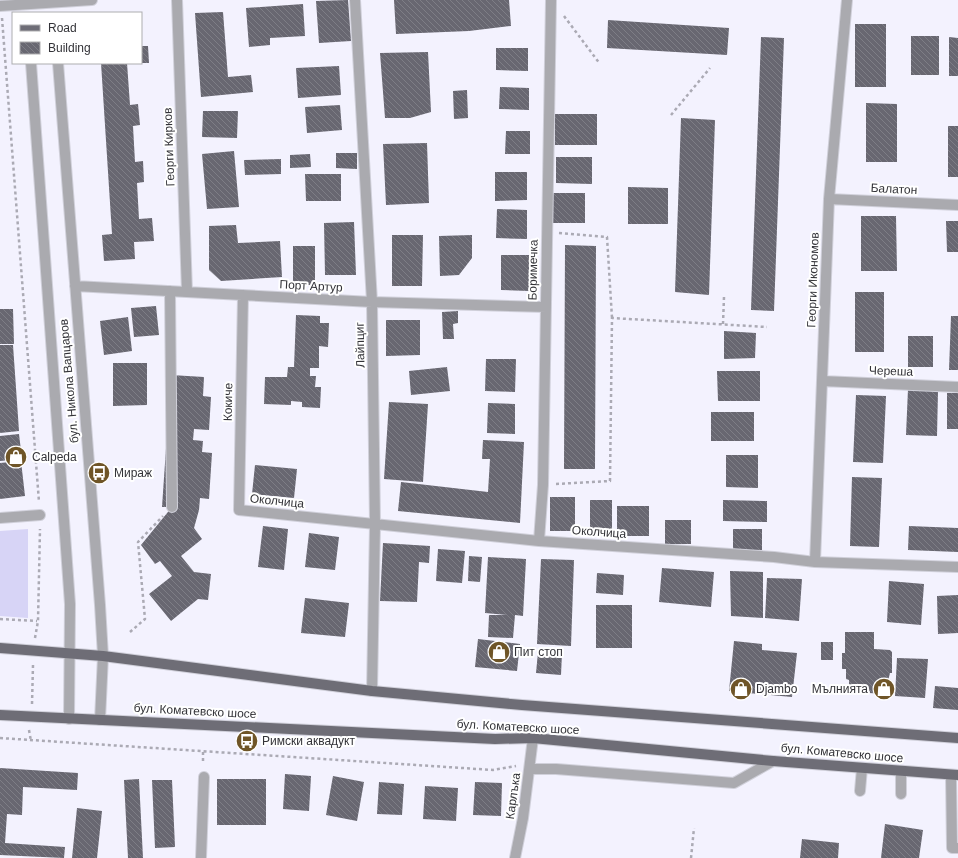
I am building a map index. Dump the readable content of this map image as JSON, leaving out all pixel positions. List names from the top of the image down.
{
  "streets": {
    "main road": ["бул. Коматевско шосе"],
    "street": [
      "Георги Кирков",
      "Балатон",
      "Боримечка",
      "Георги Икономов",
      "Порт Артур",
      "Лайпциг",
      "Череша",
      "бул. Никола Вапцаров",
      "Кокиче",
      "Околчица",
      "Карлъка"
    ]
  },
  "crossings": [
    ["Георги Кирков", "Порт Артур"],
    ["Балатон", "Георги Икономов"],
    ["Боримечка", "Порт Артур"],
    ["Боримечка", "Околчица"],
    ["Георги Икономов", "Череша"],
    ["Георги Икономов", "Околчица"],
    ["Порт Артур", "Лайпциг"],
    ["Порт Артур", "бул. Никола Вапцаров"],
    ["Порт Артур", "Кокиче"],
    ["Лайпциг", "Околчица"],
    ["Лайпциг", "бул. Коматевско шосе"],
    ["бул. Никола Вапцаров", "бул. Коматевско шосе"],
    ["Кокиче", "Околчица"],
    ["бул. Коматевско шосе", "Карлъка"]
  ],
  "places": {
    "shop": [
      "Calpeda",
      "Пит стоп",
      "Djambo",
      "Мълнията"
    ],
    "bus stop": ["Мираж", "Римски аквадукт"]
  },
  "legend": ["Road", "Building"]
}
